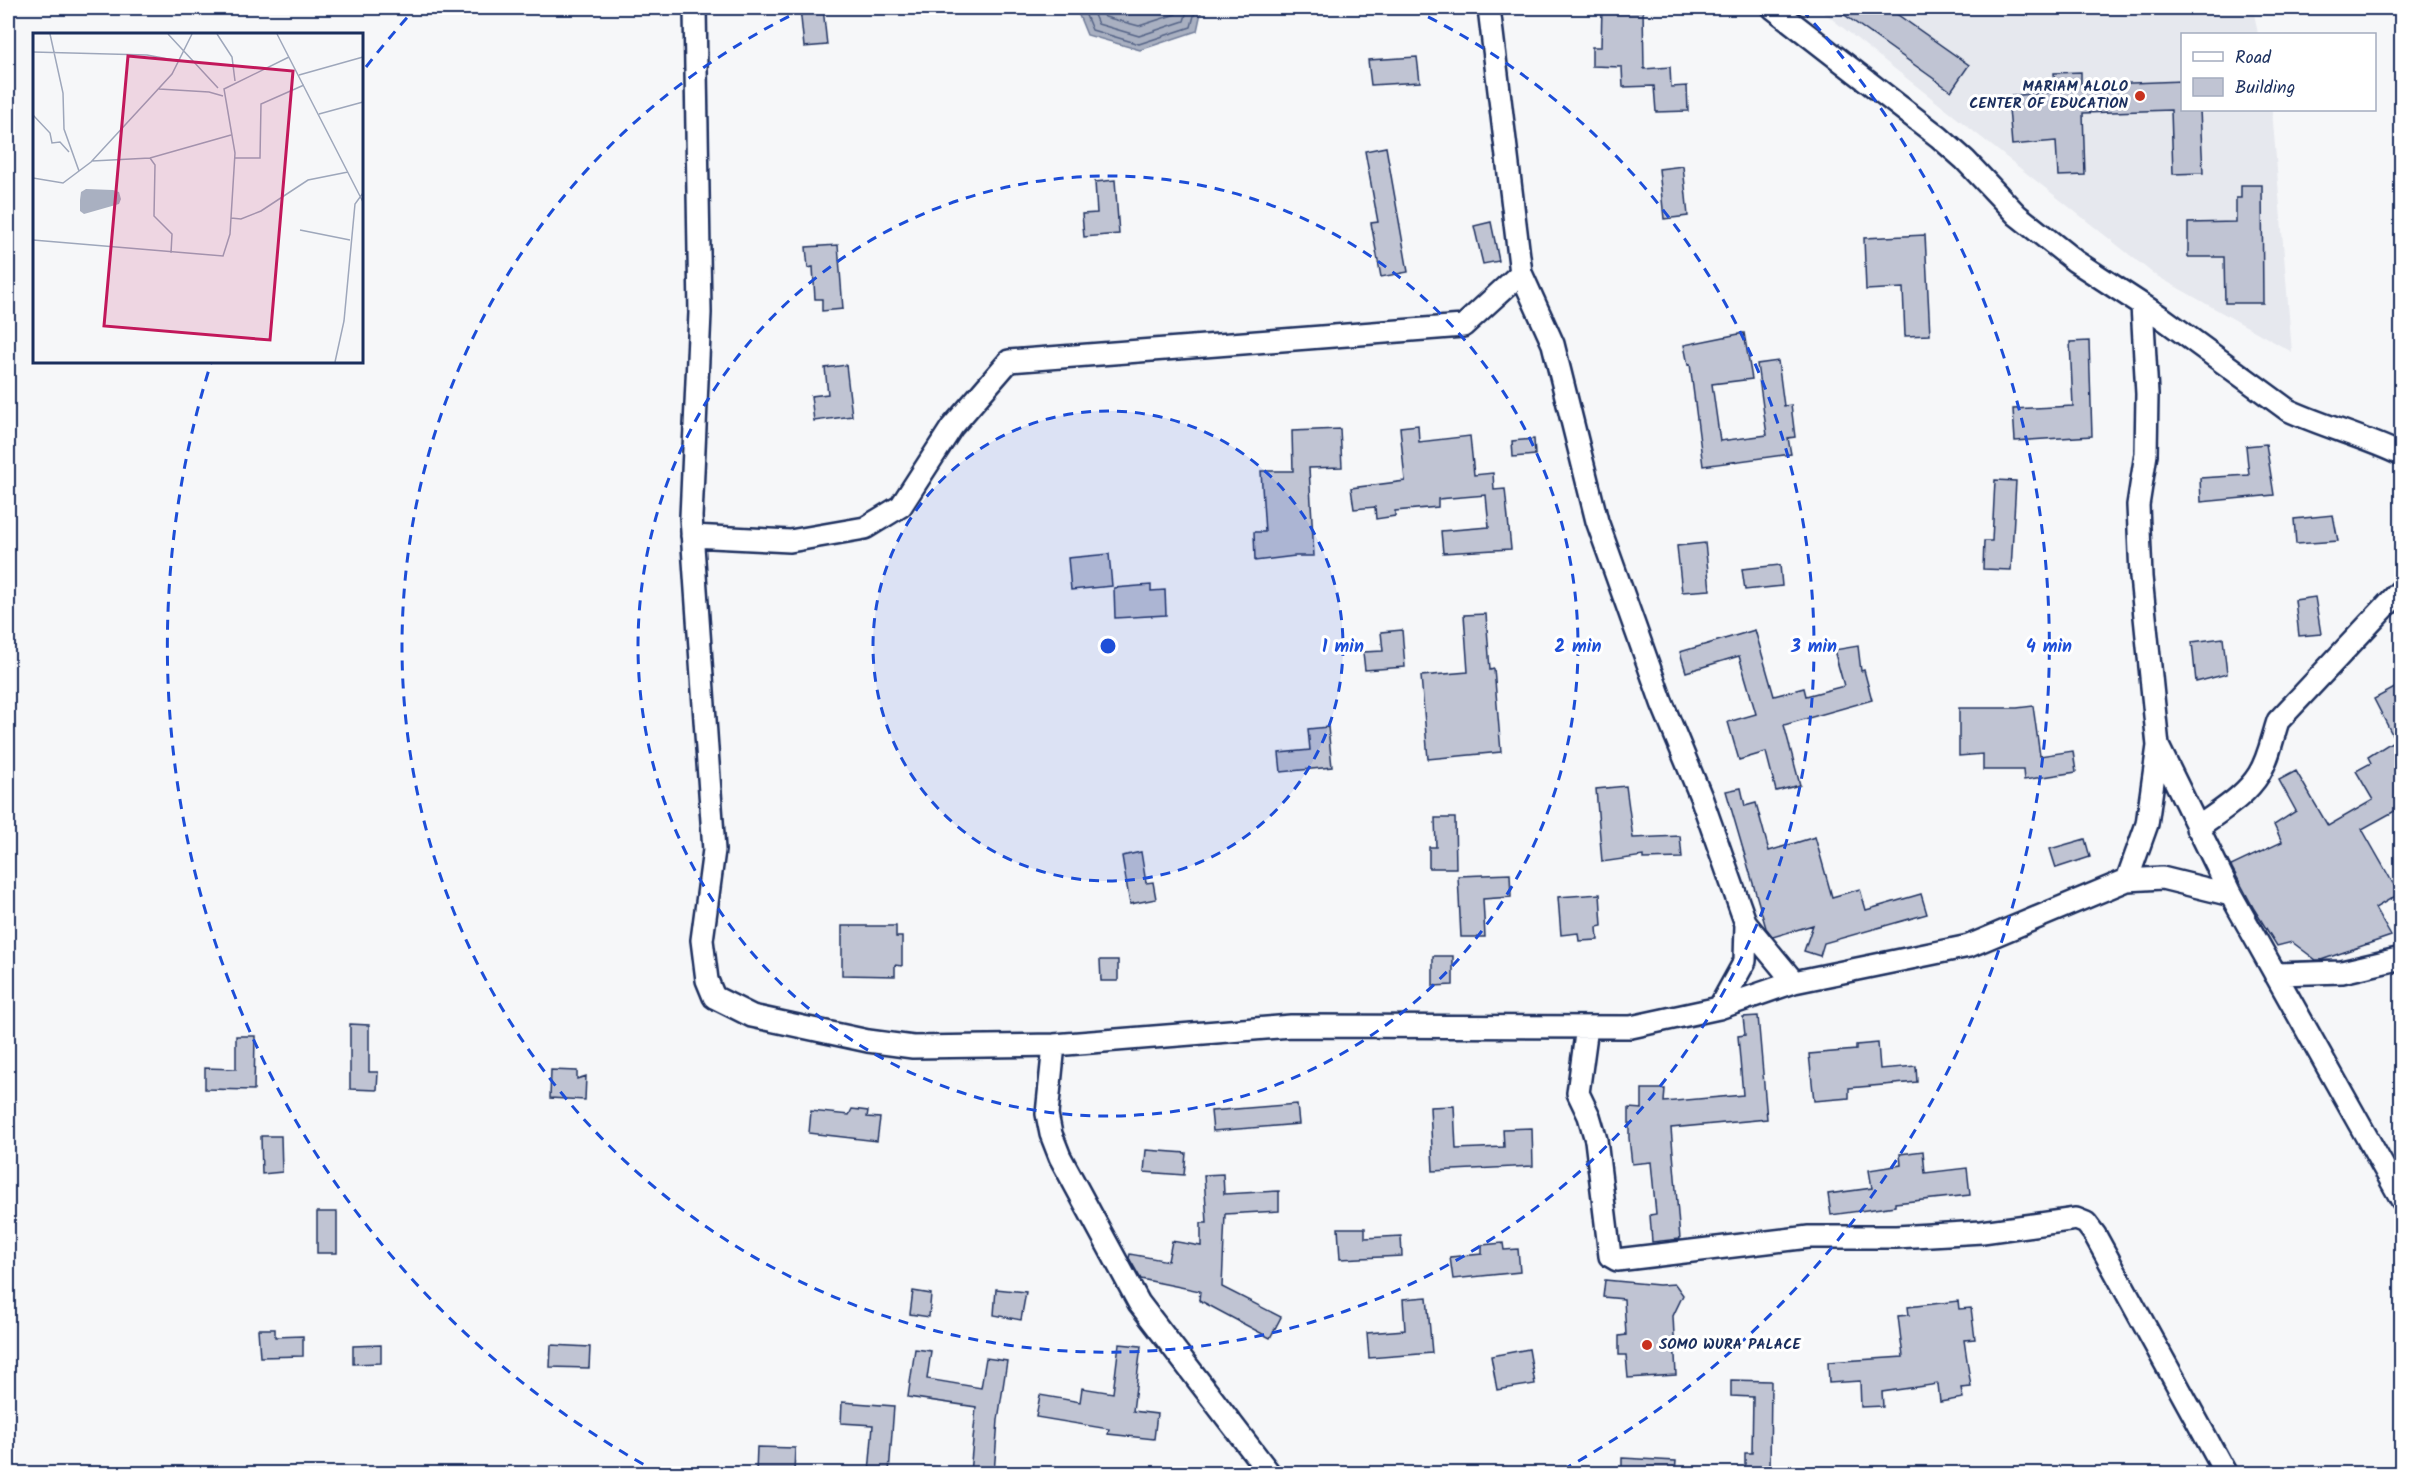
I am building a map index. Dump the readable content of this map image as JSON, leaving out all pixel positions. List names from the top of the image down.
{
  "places": ["MARIAM ALOLO CENTER OF EDUCATION", "SOMO WURA PALACE"],
  "legend": ["Road", "Building"],
  "rings": [
    "1 min",
    "2 min",
    "3 min",
    "4 min"
  ]
}
